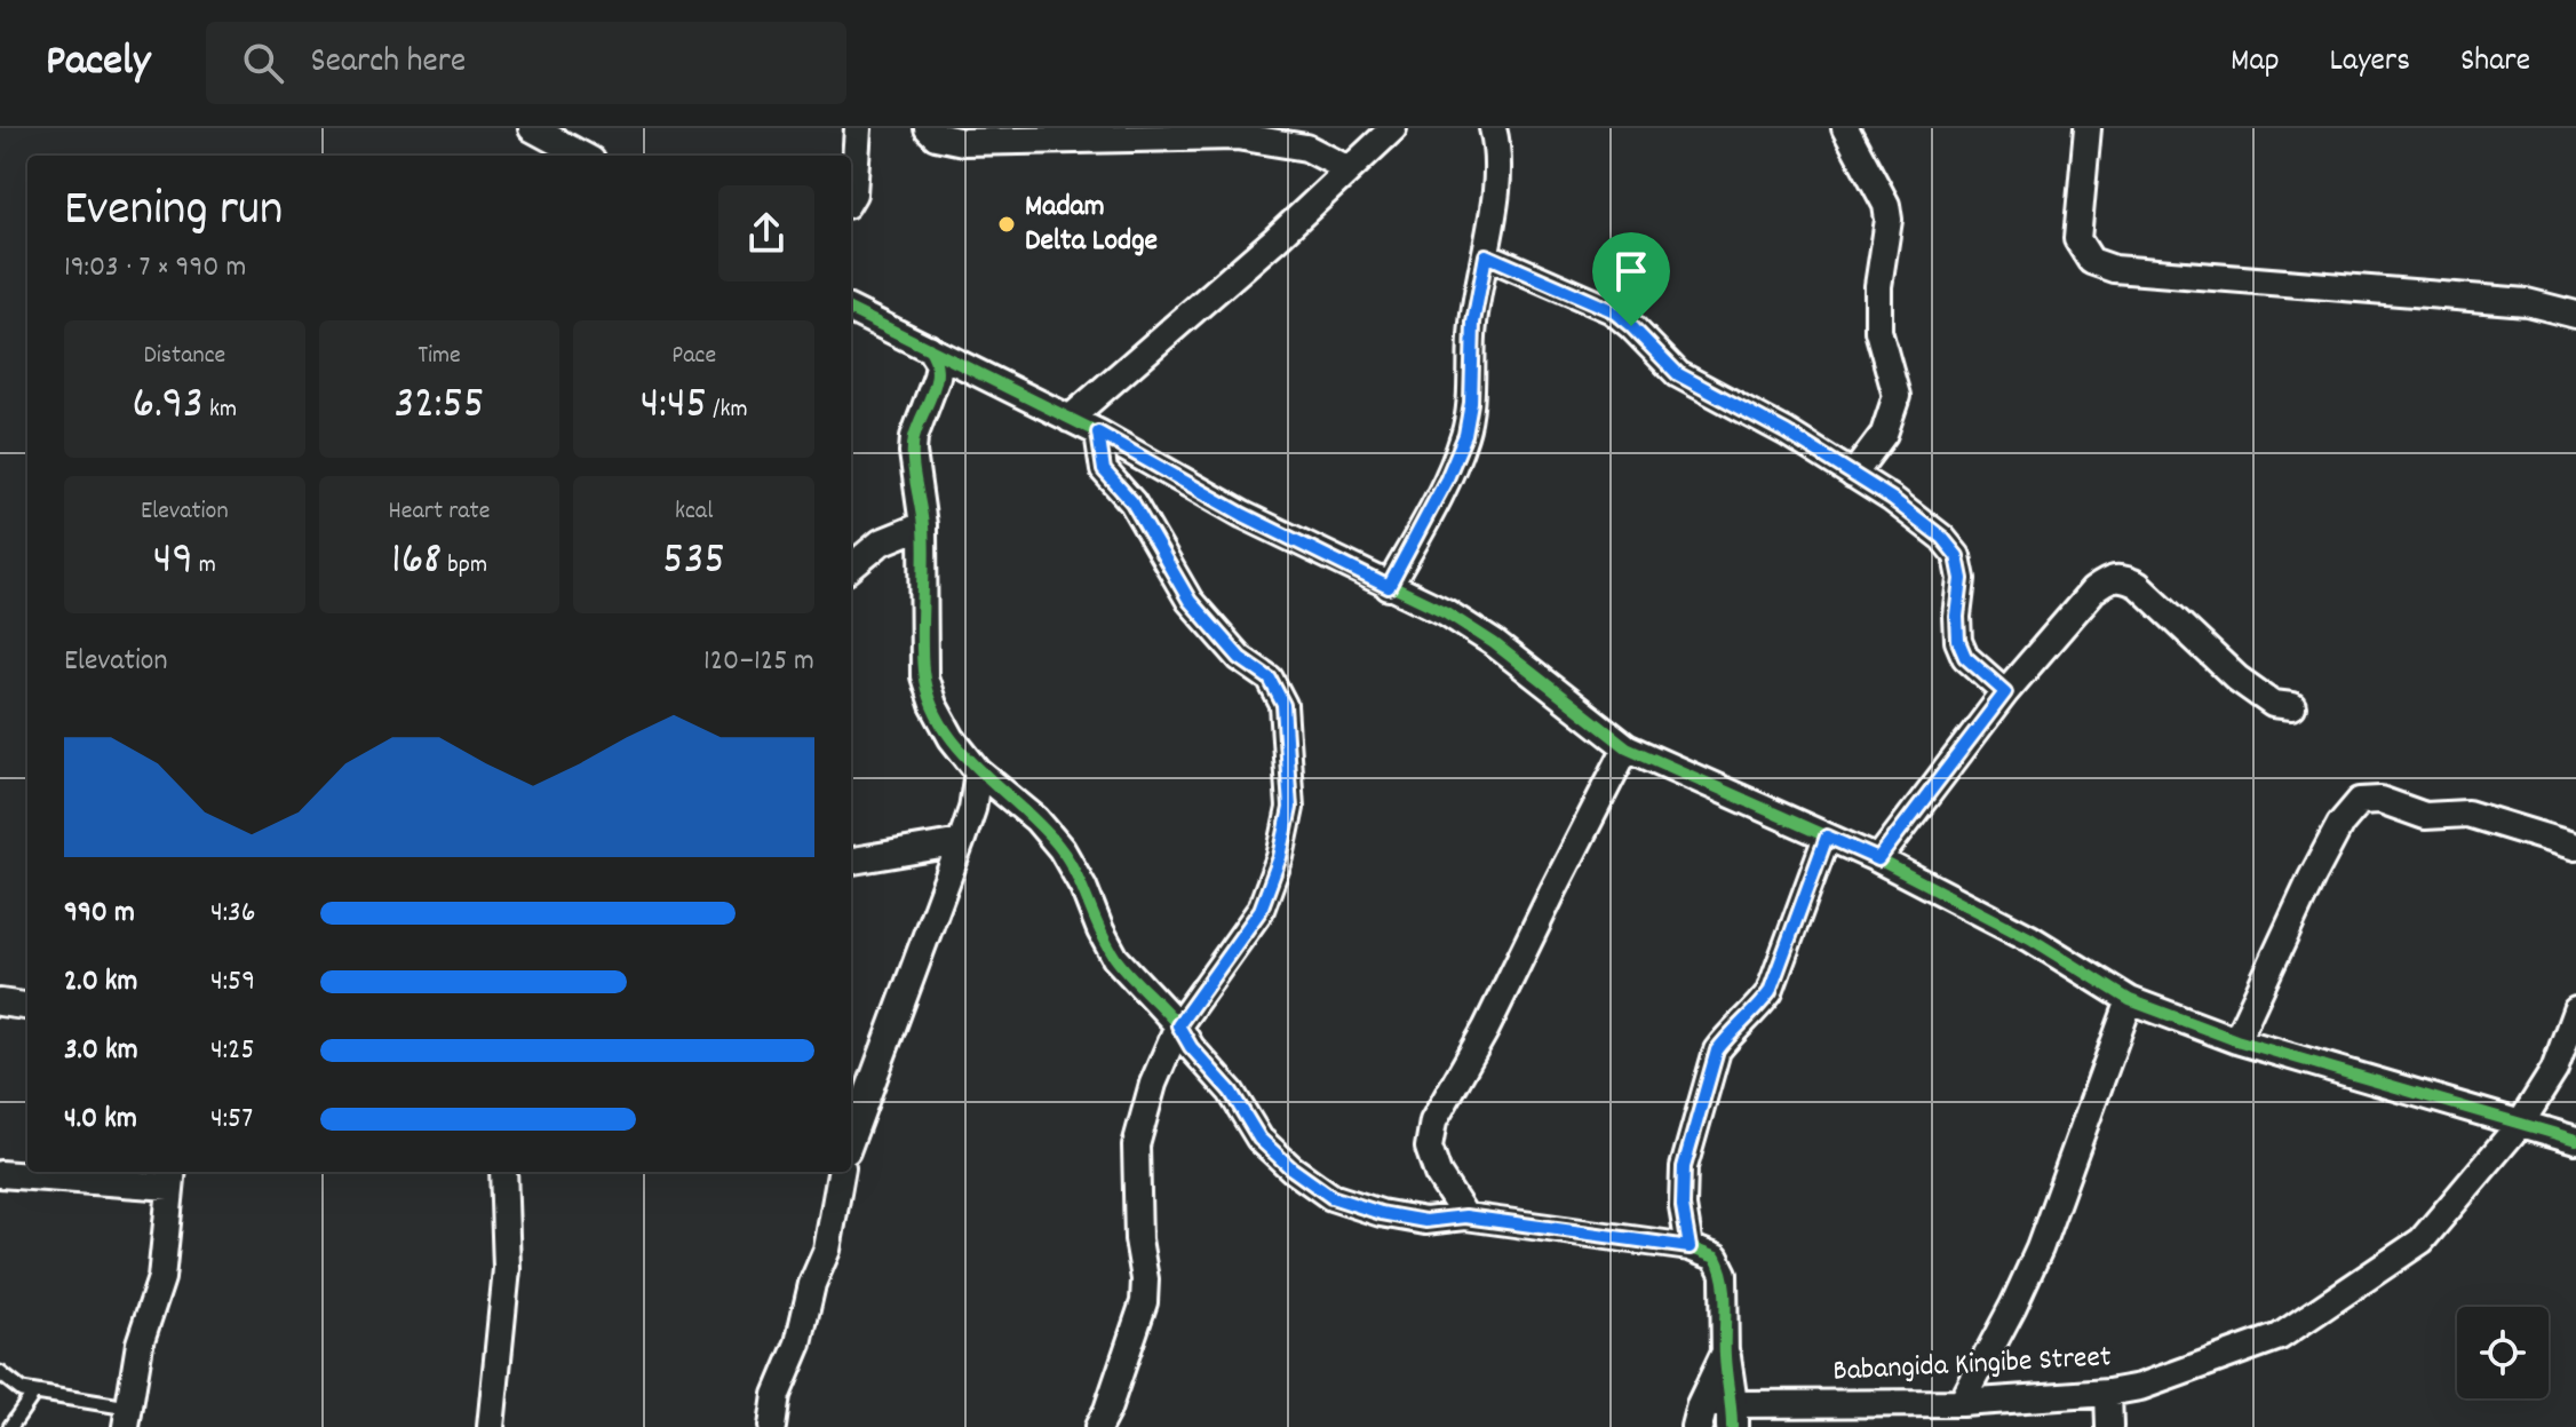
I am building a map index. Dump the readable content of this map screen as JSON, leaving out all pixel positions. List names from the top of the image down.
{
  "streets": {
    "street": ["Babangida Kingibe Street"]
  },
  "places": ["Madam Delta Lodge"],
  "page": {
    "header": "Pacely",
    "search": "Search here",
    "nav": ["Map", "Layers", "Share"],
    "heading": ["Evening run", "19:03 · 7 × 990 m"],
    "stats": [
      ["Distance", "6.93 km"],
      ["Time", "32:55"],
      ["Pace", "4:45 /km"],
      ["Elevation", "49 m"],
      ["Heart rate", "168 bpm"],
      ["kcal", "535"]
    ],
    "chart": ["Elevation", "120–125 m"],
    "list": [
      {
        "name": "990 m",
        "note": "4:36"
      },
      {
        "name": "2.0 km",
        "note": "4:59"
      },
      {
        "name": "3.0 km",
        "note": "4:25"
      },
      {
        "name": "4.0 km",
        "note": "4:57"
      }
    ]
  }
}
